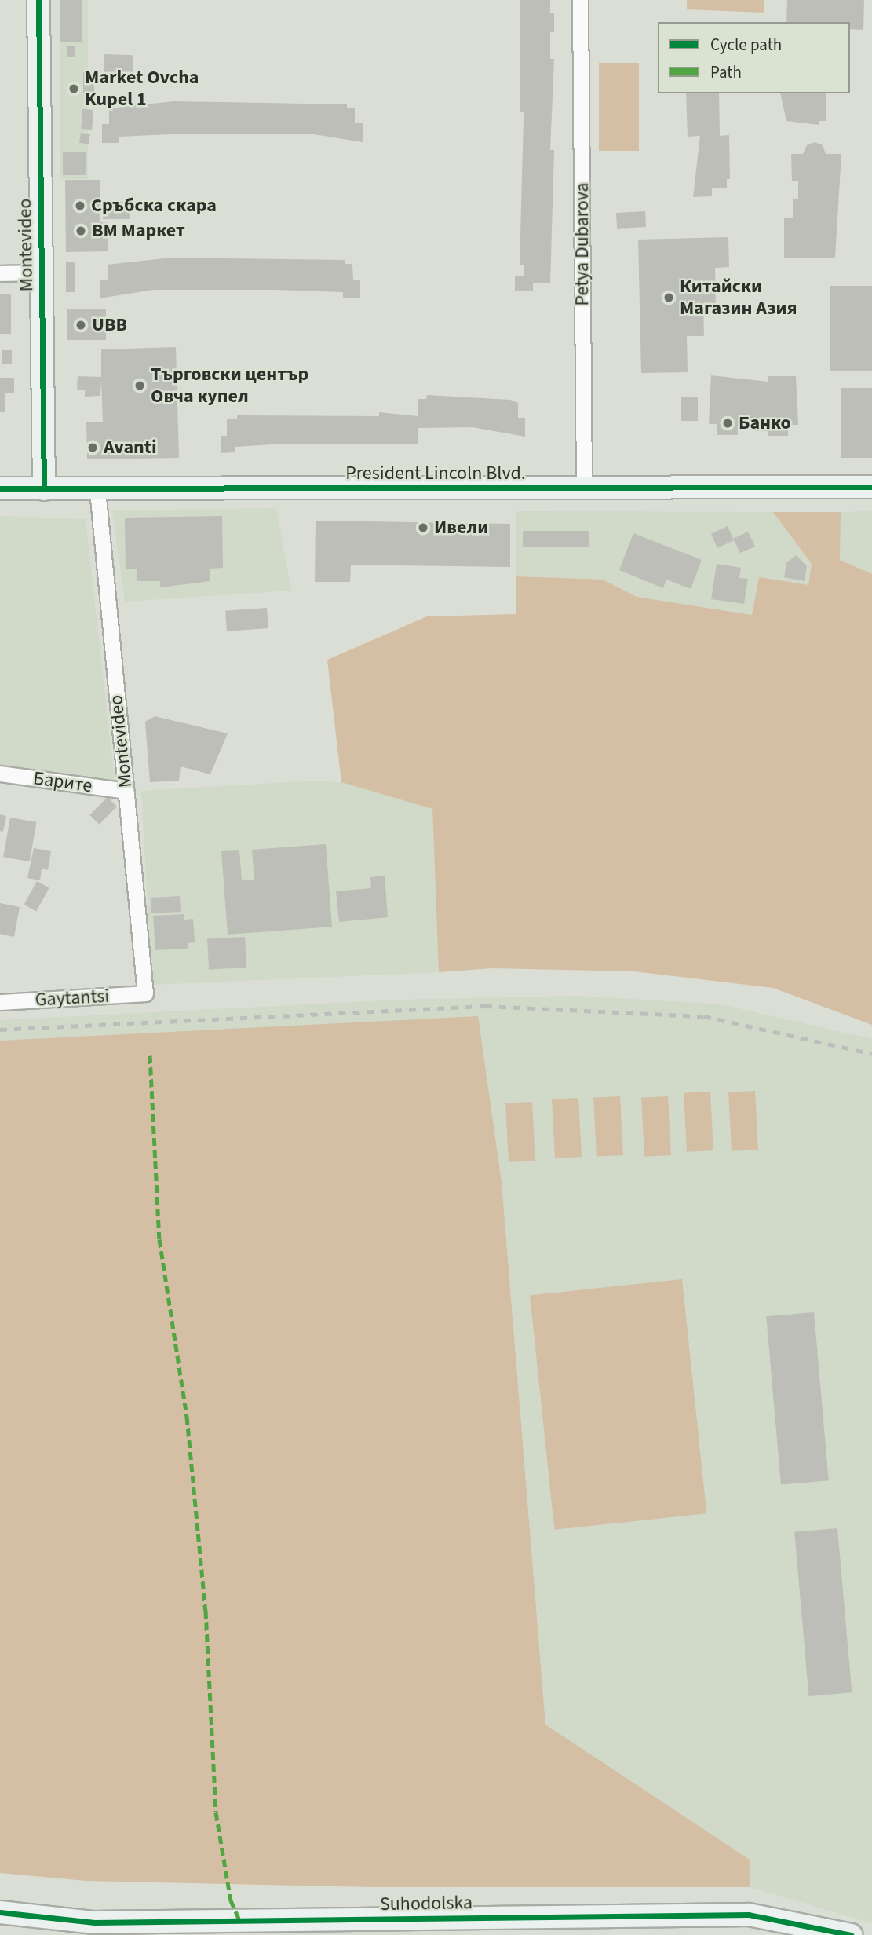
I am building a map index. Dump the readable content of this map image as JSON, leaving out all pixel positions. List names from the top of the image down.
{
  "streets": {
    "street": [
      "Petya Dubarova",
      "Montevideo",
      "President Lincoln Blvd.",
      "Барите",
      "Gaytantsi",
      "Suhodolska"
    ]
  },
  "crossings": [
    ["Petya Dubarova", "President Lincoln Blvd."],
    ["Montevideo", "President Lincoln Blvd."],
    ["Montevideo", "Барите"],
    ["Montevideo", "Gaytantsi"]
  ],
  "places": [
    "Market Ovcha Kupel 1",
    "Сръбска скара",
    "ВМ Маркет",
    "Китайски Магазин Азия",
    "UBB",
    "Търговски център Овча купел",
    "Банко",
    "Avanti",
    "Ивели"
  ],
  "legend": ["Cycle path", "Path"]
}
